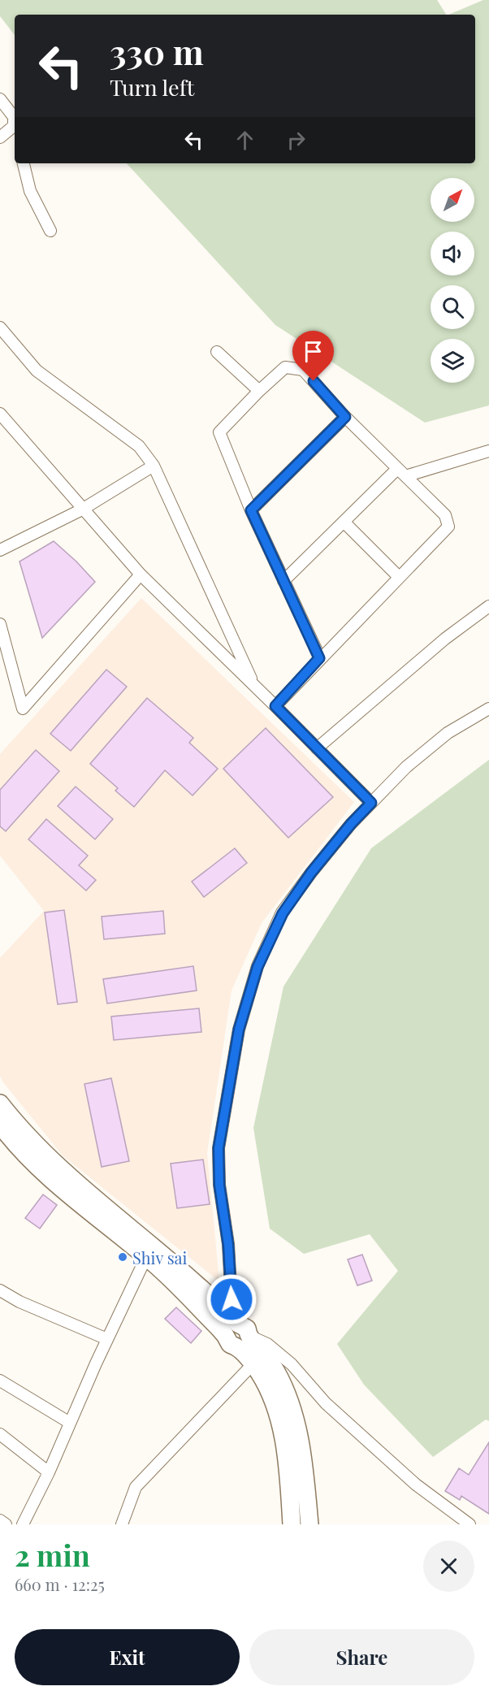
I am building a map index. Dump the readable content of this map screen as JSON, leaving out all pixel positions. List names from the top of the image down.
{
  "places": ["Shiv sai"],
  "north": "top right",
  "page": {
    "turn": ["330 m", "Turn left"],
    "heading": ["2 min", "660 m · 12:25"],
    "buttons": ["Exit", "Share"]
  }
}
